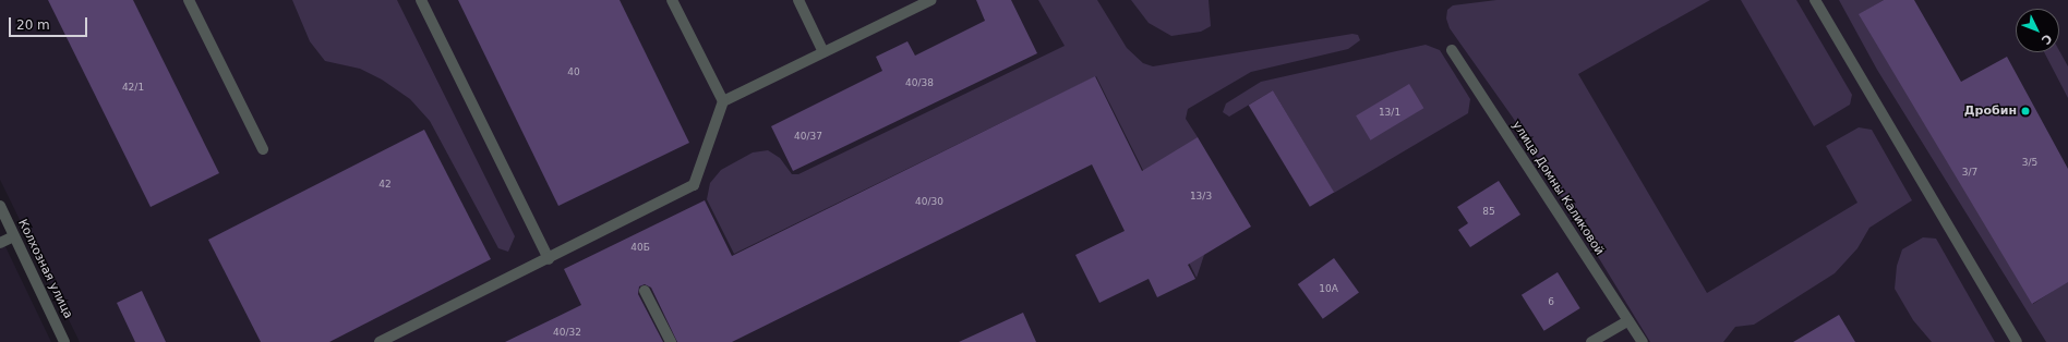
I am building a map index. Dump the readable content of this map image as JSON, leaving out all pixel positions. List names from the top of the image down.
{
  "streets": {
    "street": ["улица Домны Каликовой", "Колхозная улица"]
  },
  "places": ["Дробин"],
  "house_numbers": [
    "40",
    "40/38",
    "42/1",
    "13/1",
    "40/37",
    "3/5",
    "3/7",
    "42",
    "13/3",
    "40/30",
    "85",
    "40Б",
    "10А",
    "6",
    "40/32"
  ],
  "scale_bar": "20 m",
  "north": "bottom right"
}
